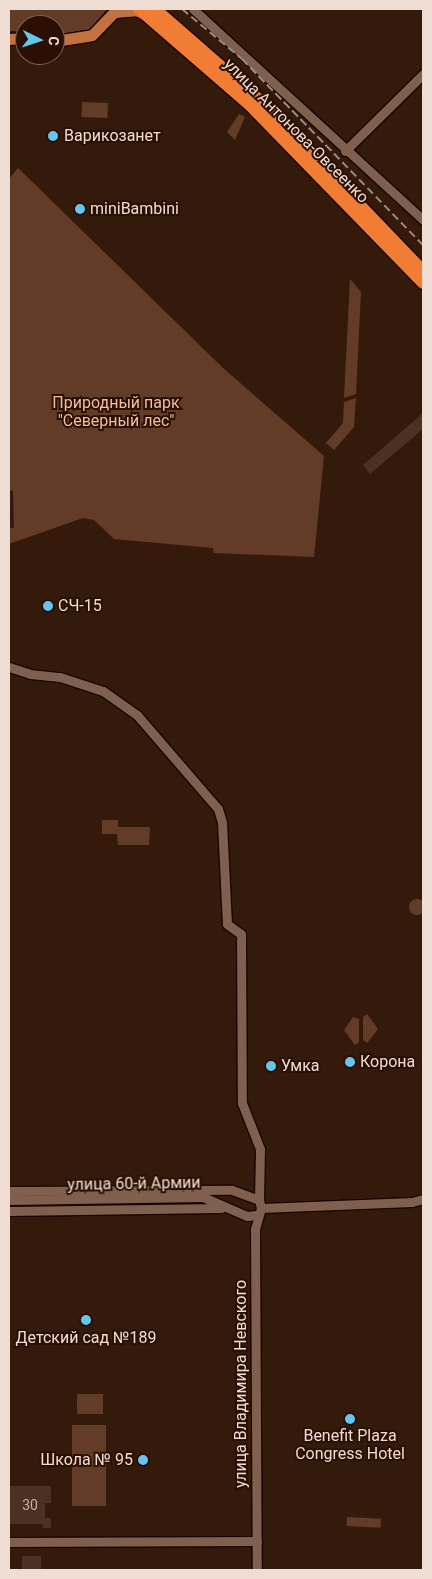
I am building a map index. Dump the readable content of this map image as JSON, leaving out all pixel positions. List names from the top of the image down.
{
  "streets": {
    "highway": ["улица Антонова-Овсеенко"],
    "street": ["улица 60-й Армии", "улица Владимира Невского"]
  },
  "crossings": [
    ["улица 60-й Армии", "улица Владимира Невского"]
  ],
  "parks": ["Природный парк \"Северный лес\""],
  "places": [
    "Варикозанет",
    "miniBambini",
    "СЧ-15",
    "Корона",
    "Умка",
    "Детский сад №189",
    "Benefit Plaza Congress Hotel",
    "Школа № 95"
  ],
  "house_numbers": ["30"],
  "north": "right"
}
